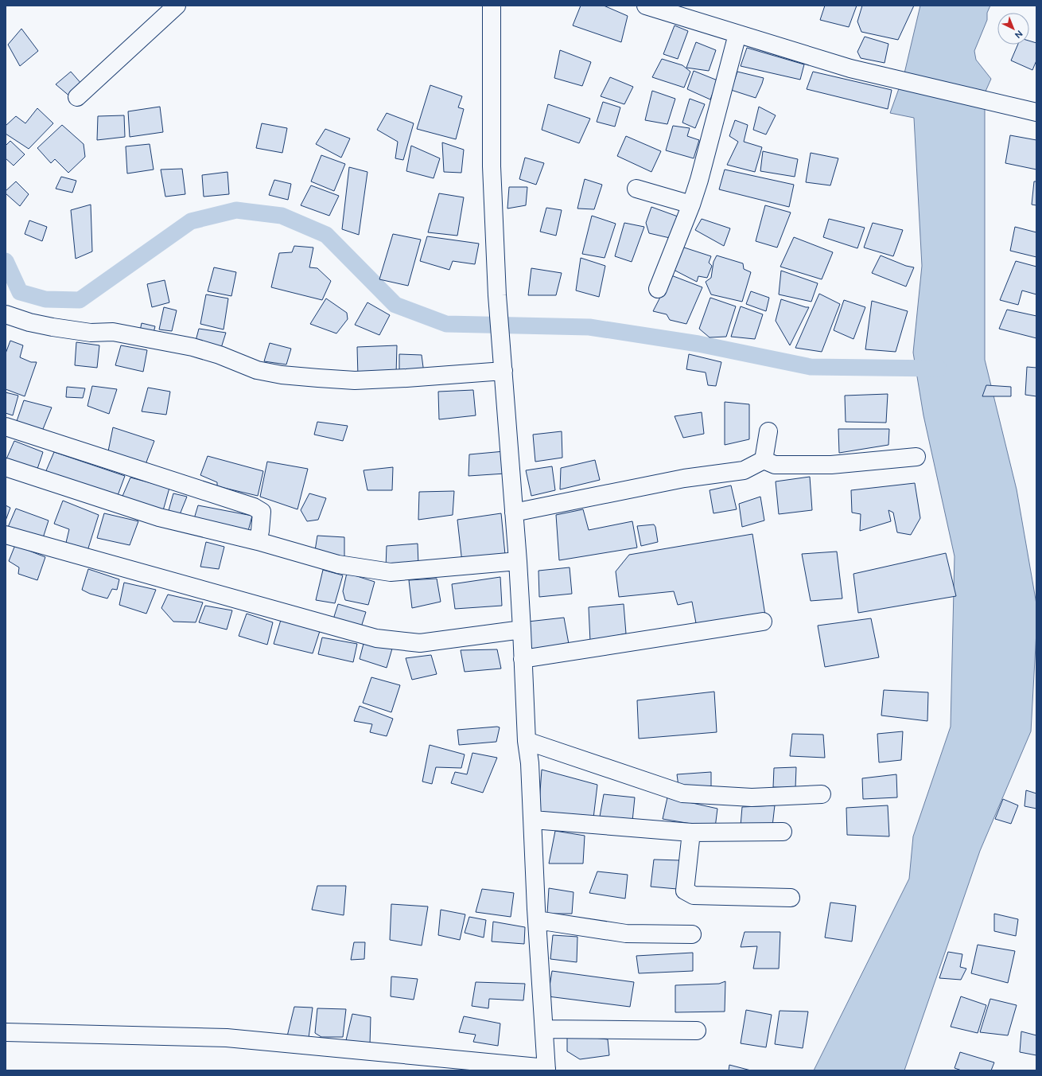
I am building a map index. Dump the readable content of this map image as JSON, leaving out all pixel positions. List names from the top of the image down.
{
  "north": "bottom right"
}
